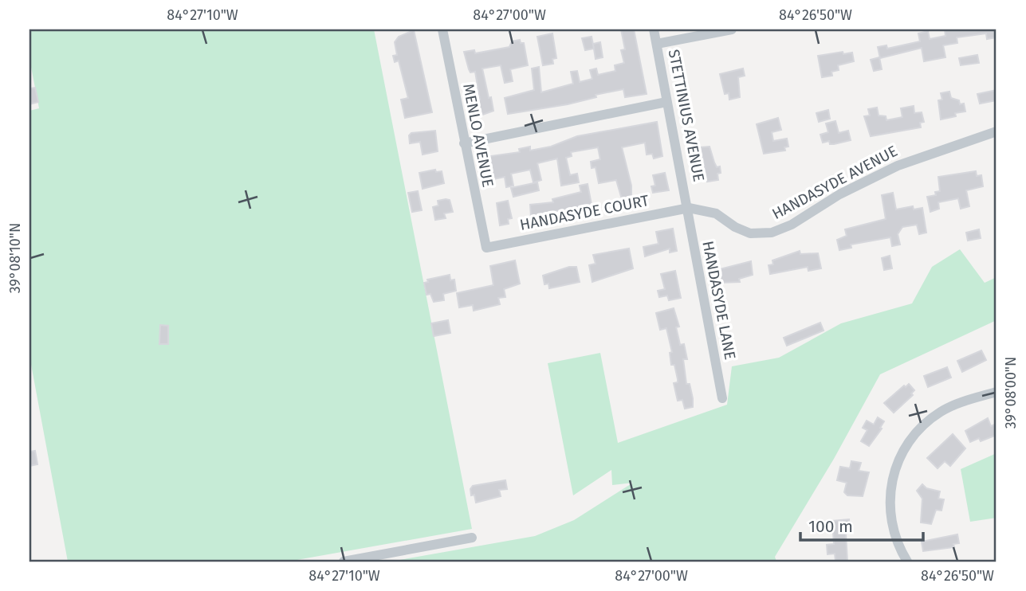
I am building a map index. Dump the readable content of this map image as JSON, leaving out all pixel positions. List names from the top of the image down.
{
  "streets": {
    "street": [
      "STETTINIUS AVENUE",
      "MENLO AVENUE",
      "HANDASYDE AVENUE",
      "HANDASYDE COURT",
      "HANDASYDE LANE"
    ]
  },
  "crossings": [
    ["STETTINIUS AVENUE", "HANDASYDE AVENUE"],
    ["STETTINIUS AVENUE", "HANDASYDE COURT"],
    ["STETTINIUS AVENUE", "HANDASYDE LANE"],
    ["MENLO AVENUE", "HANDASYDE COURT"],
    ["HANDASYDE AVENUE", "HANDASYDE COURT"],
    ["HANDASYDE AVENUE", "HANDASYDE LANE"],
    ["HANDASYDE COURT", "HANDASYDE LANE"]
  ],
  "scale_bar": "100 m",
  "coordinates": [
    "84°27'10\"W",
    "84°27'00\"W",
    "84°26'50\"W",
    "39°08'10\"N",
    "39°08'00\"N"
  ]
}
